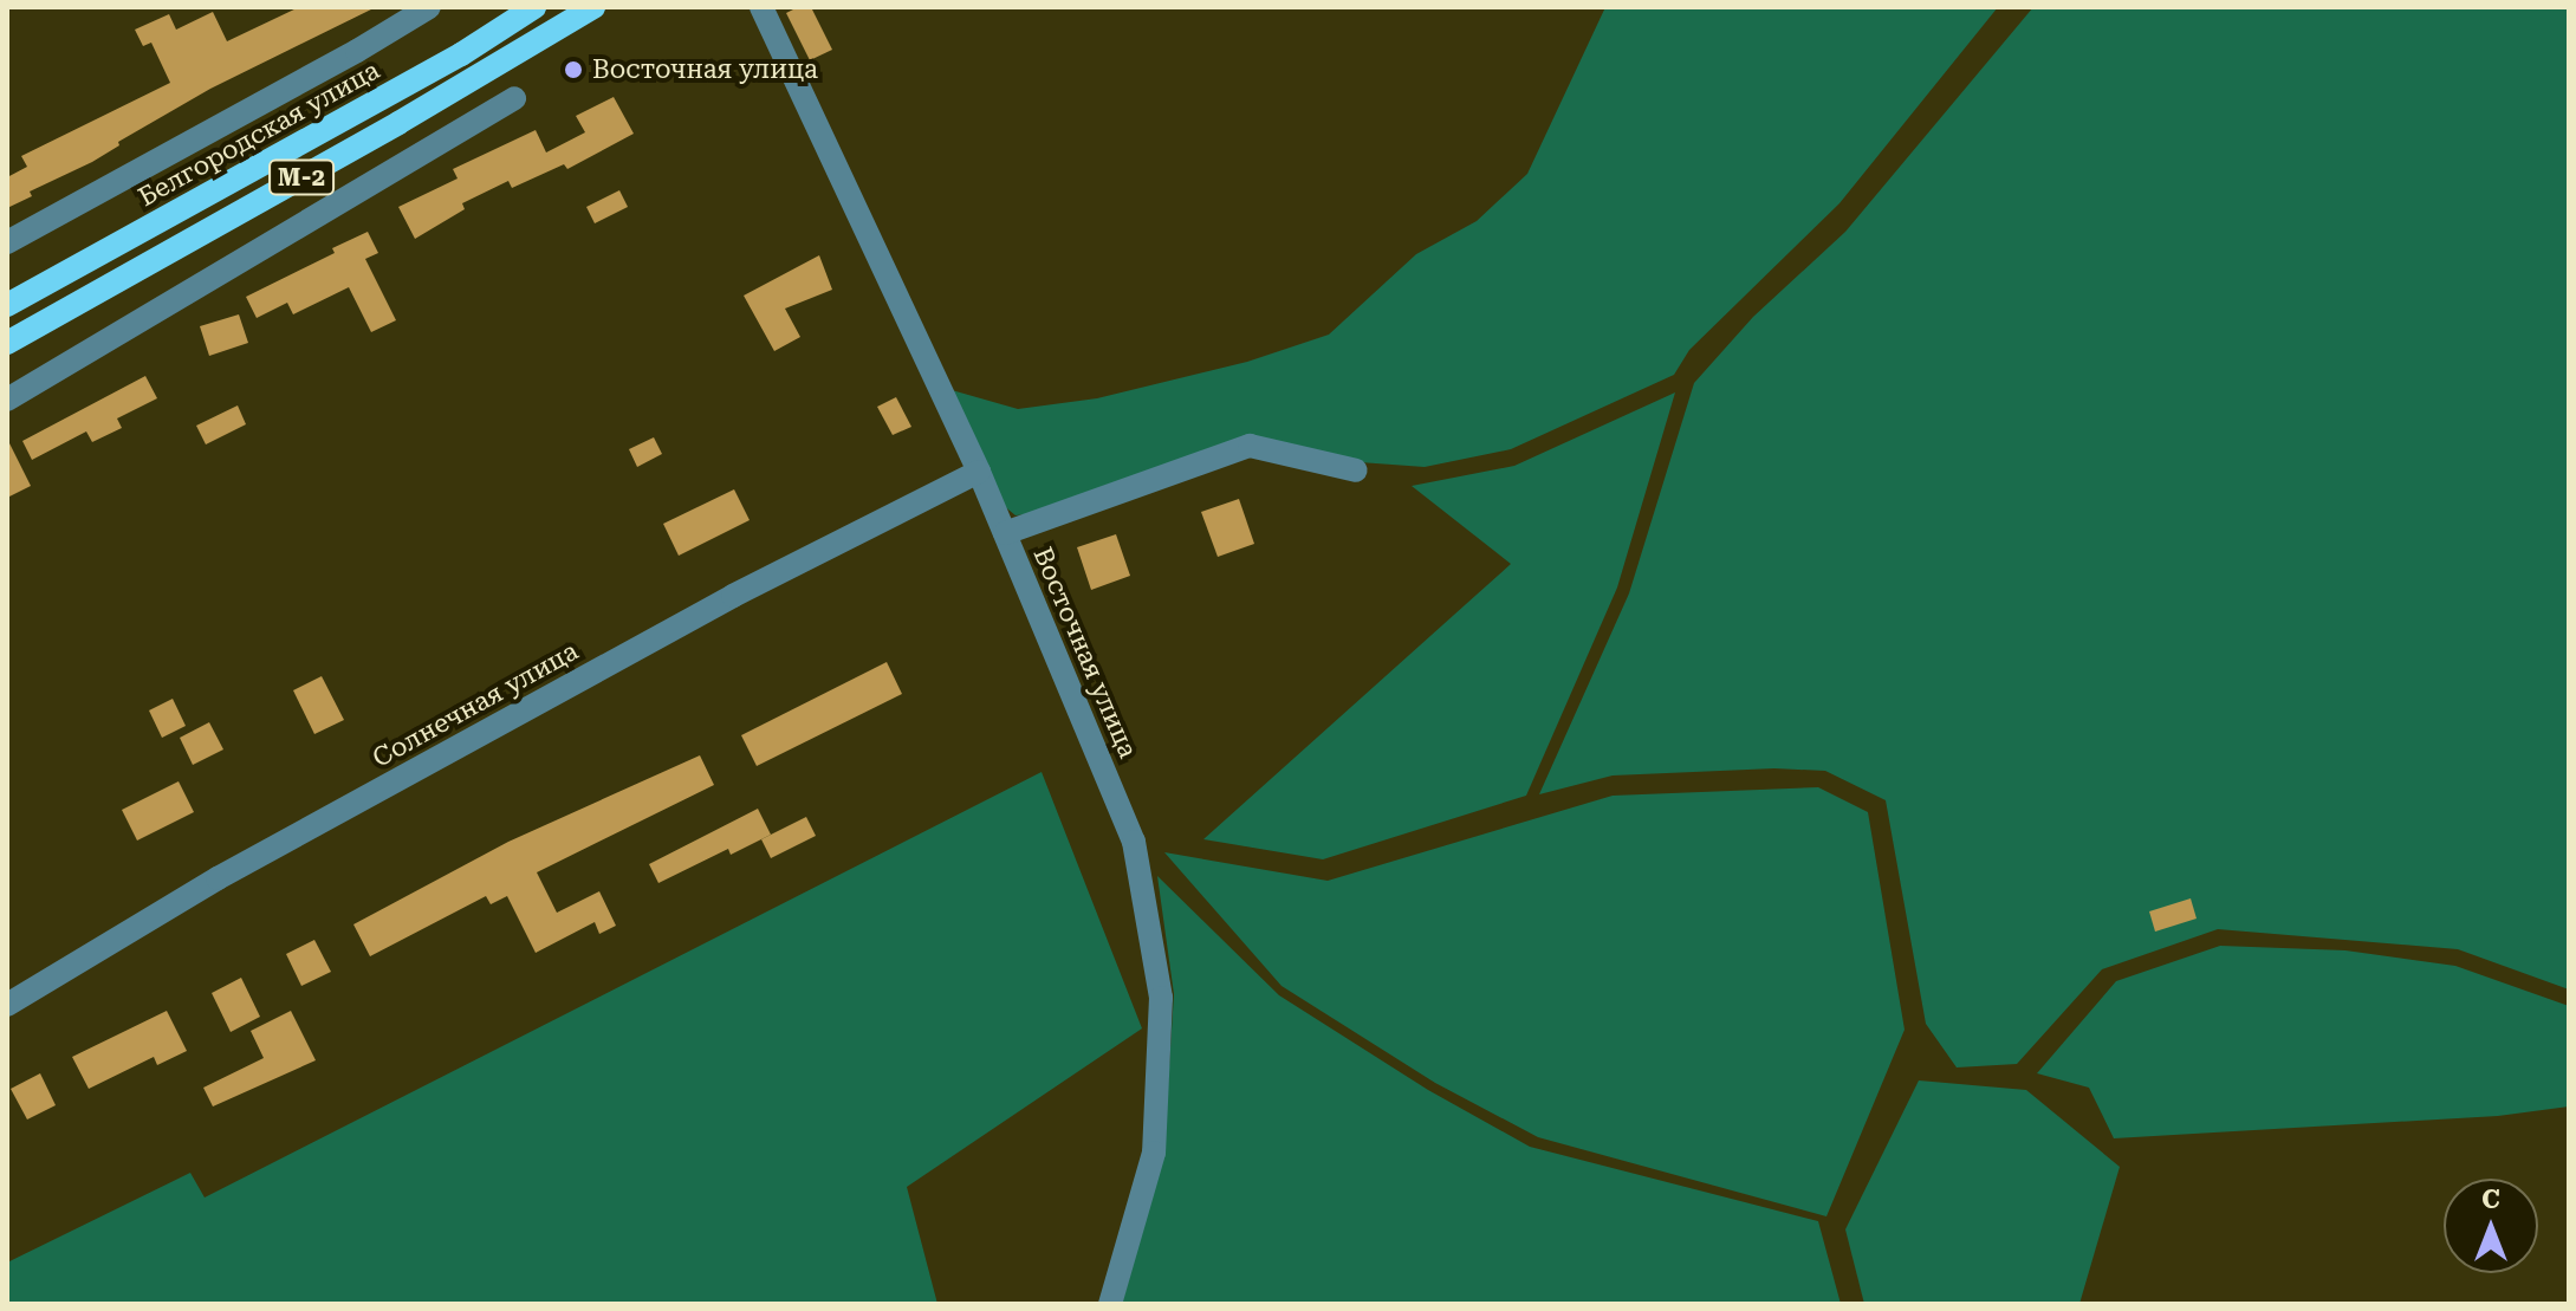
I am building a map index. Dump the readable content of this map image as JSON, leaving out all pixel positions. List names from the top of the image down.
{
  "streets": {
    "main road": ["Белгородская улица", "М-2"],
    "street": ["Восточная улица", "Солнечная улица"]
  },
  "crossings": [
    ["Восточная улица", "Солнечная улица"]
  ],
  "places": ["Восточная улица"],
  "north": "top"
}
